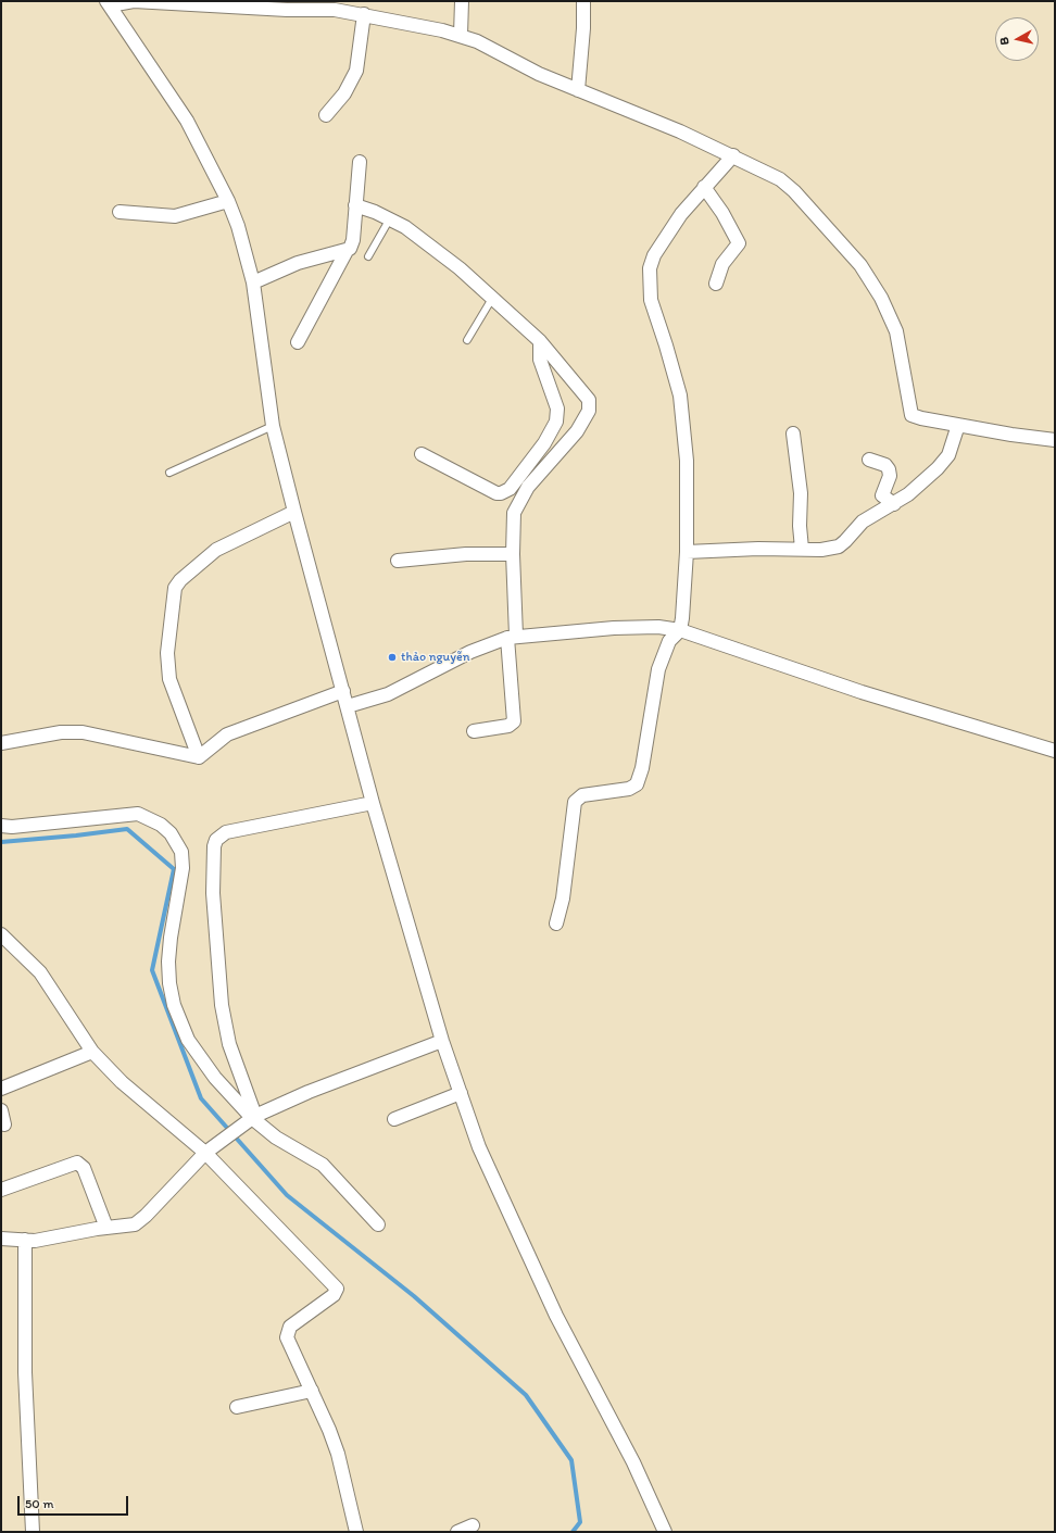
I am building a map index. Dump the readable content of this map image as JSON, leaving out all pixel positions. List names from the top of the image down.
{
  "places": ["thảo nguyễn"],
  "scale_bar": "50 m",
  "north": "left"
}
